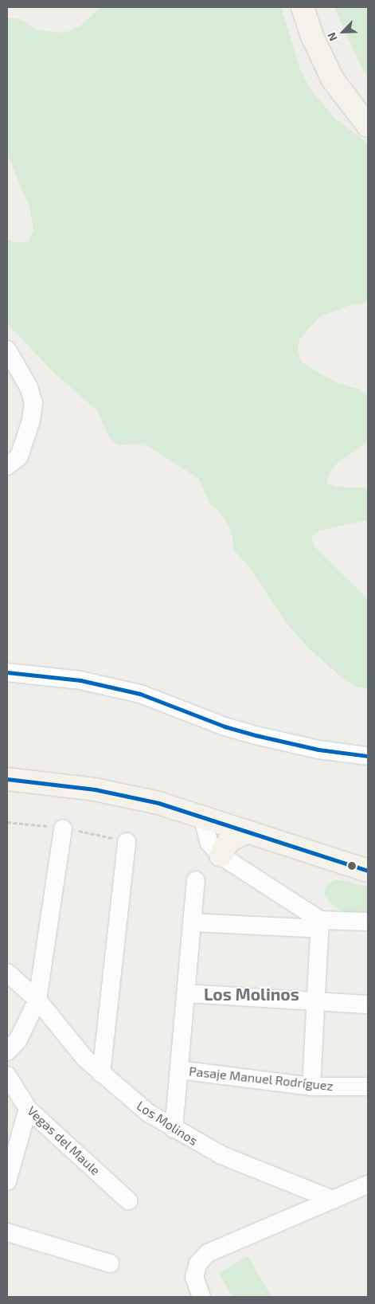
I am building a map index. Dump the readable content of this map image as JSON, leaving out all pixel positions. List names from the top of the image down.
{
  "streets": {
    "street": ["Pasaje Manuel Rodríguez", "Los Molinos", "Vegas del Maule"]
  },
  "districts": ["Los Molinos"],
  "north": "bottom left"
}
